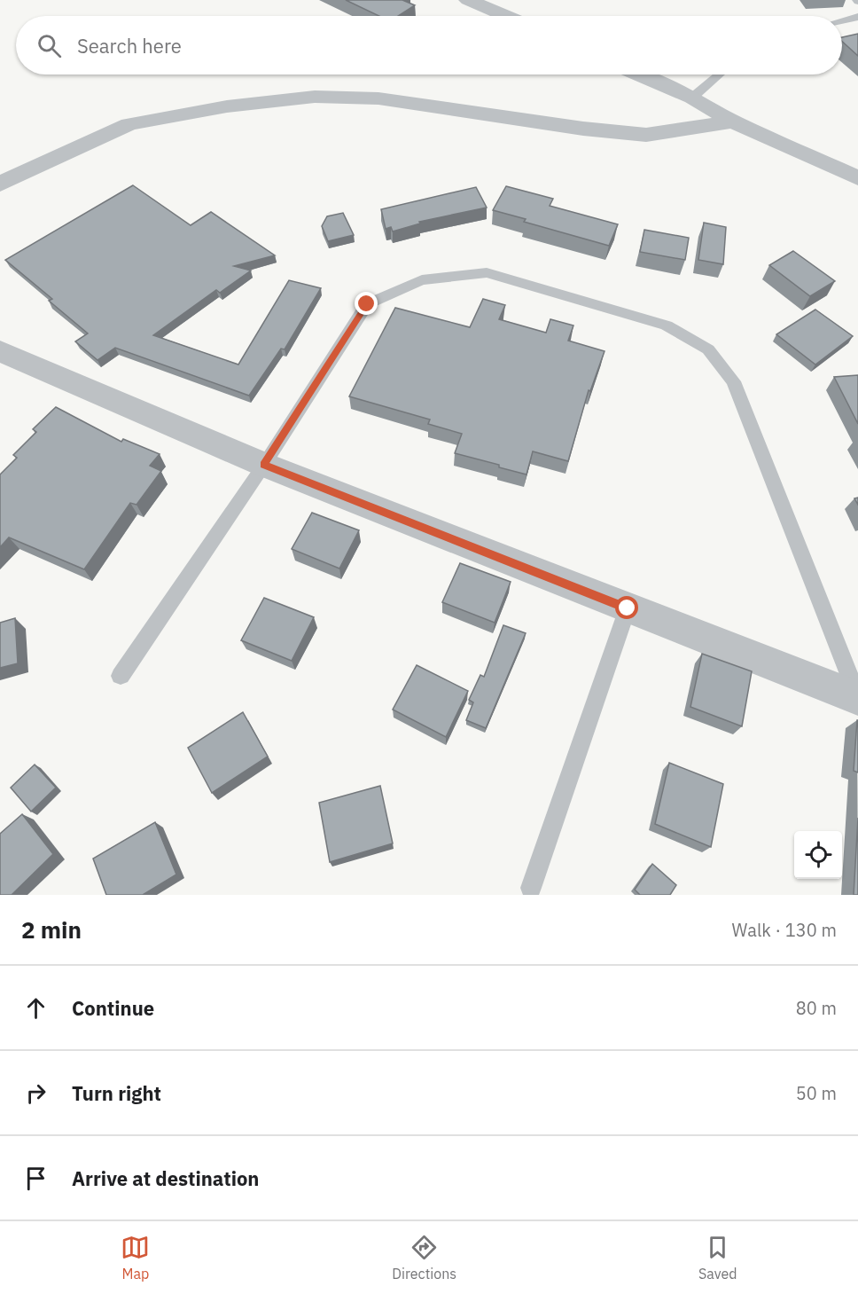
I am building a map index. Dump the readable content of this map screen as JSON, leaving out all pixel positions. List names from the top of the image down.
{
  "page": {
    "search": "Search here",
    "heading": ["2 min", "Walk · 130 m"],
    "list": [
      ["Continue", "80 m"],
      ["Turn right", "50 m"],
      "Arrive at destination"
    ],
    "nav": ["Map", "Directions", "Saved"]
  }
}
